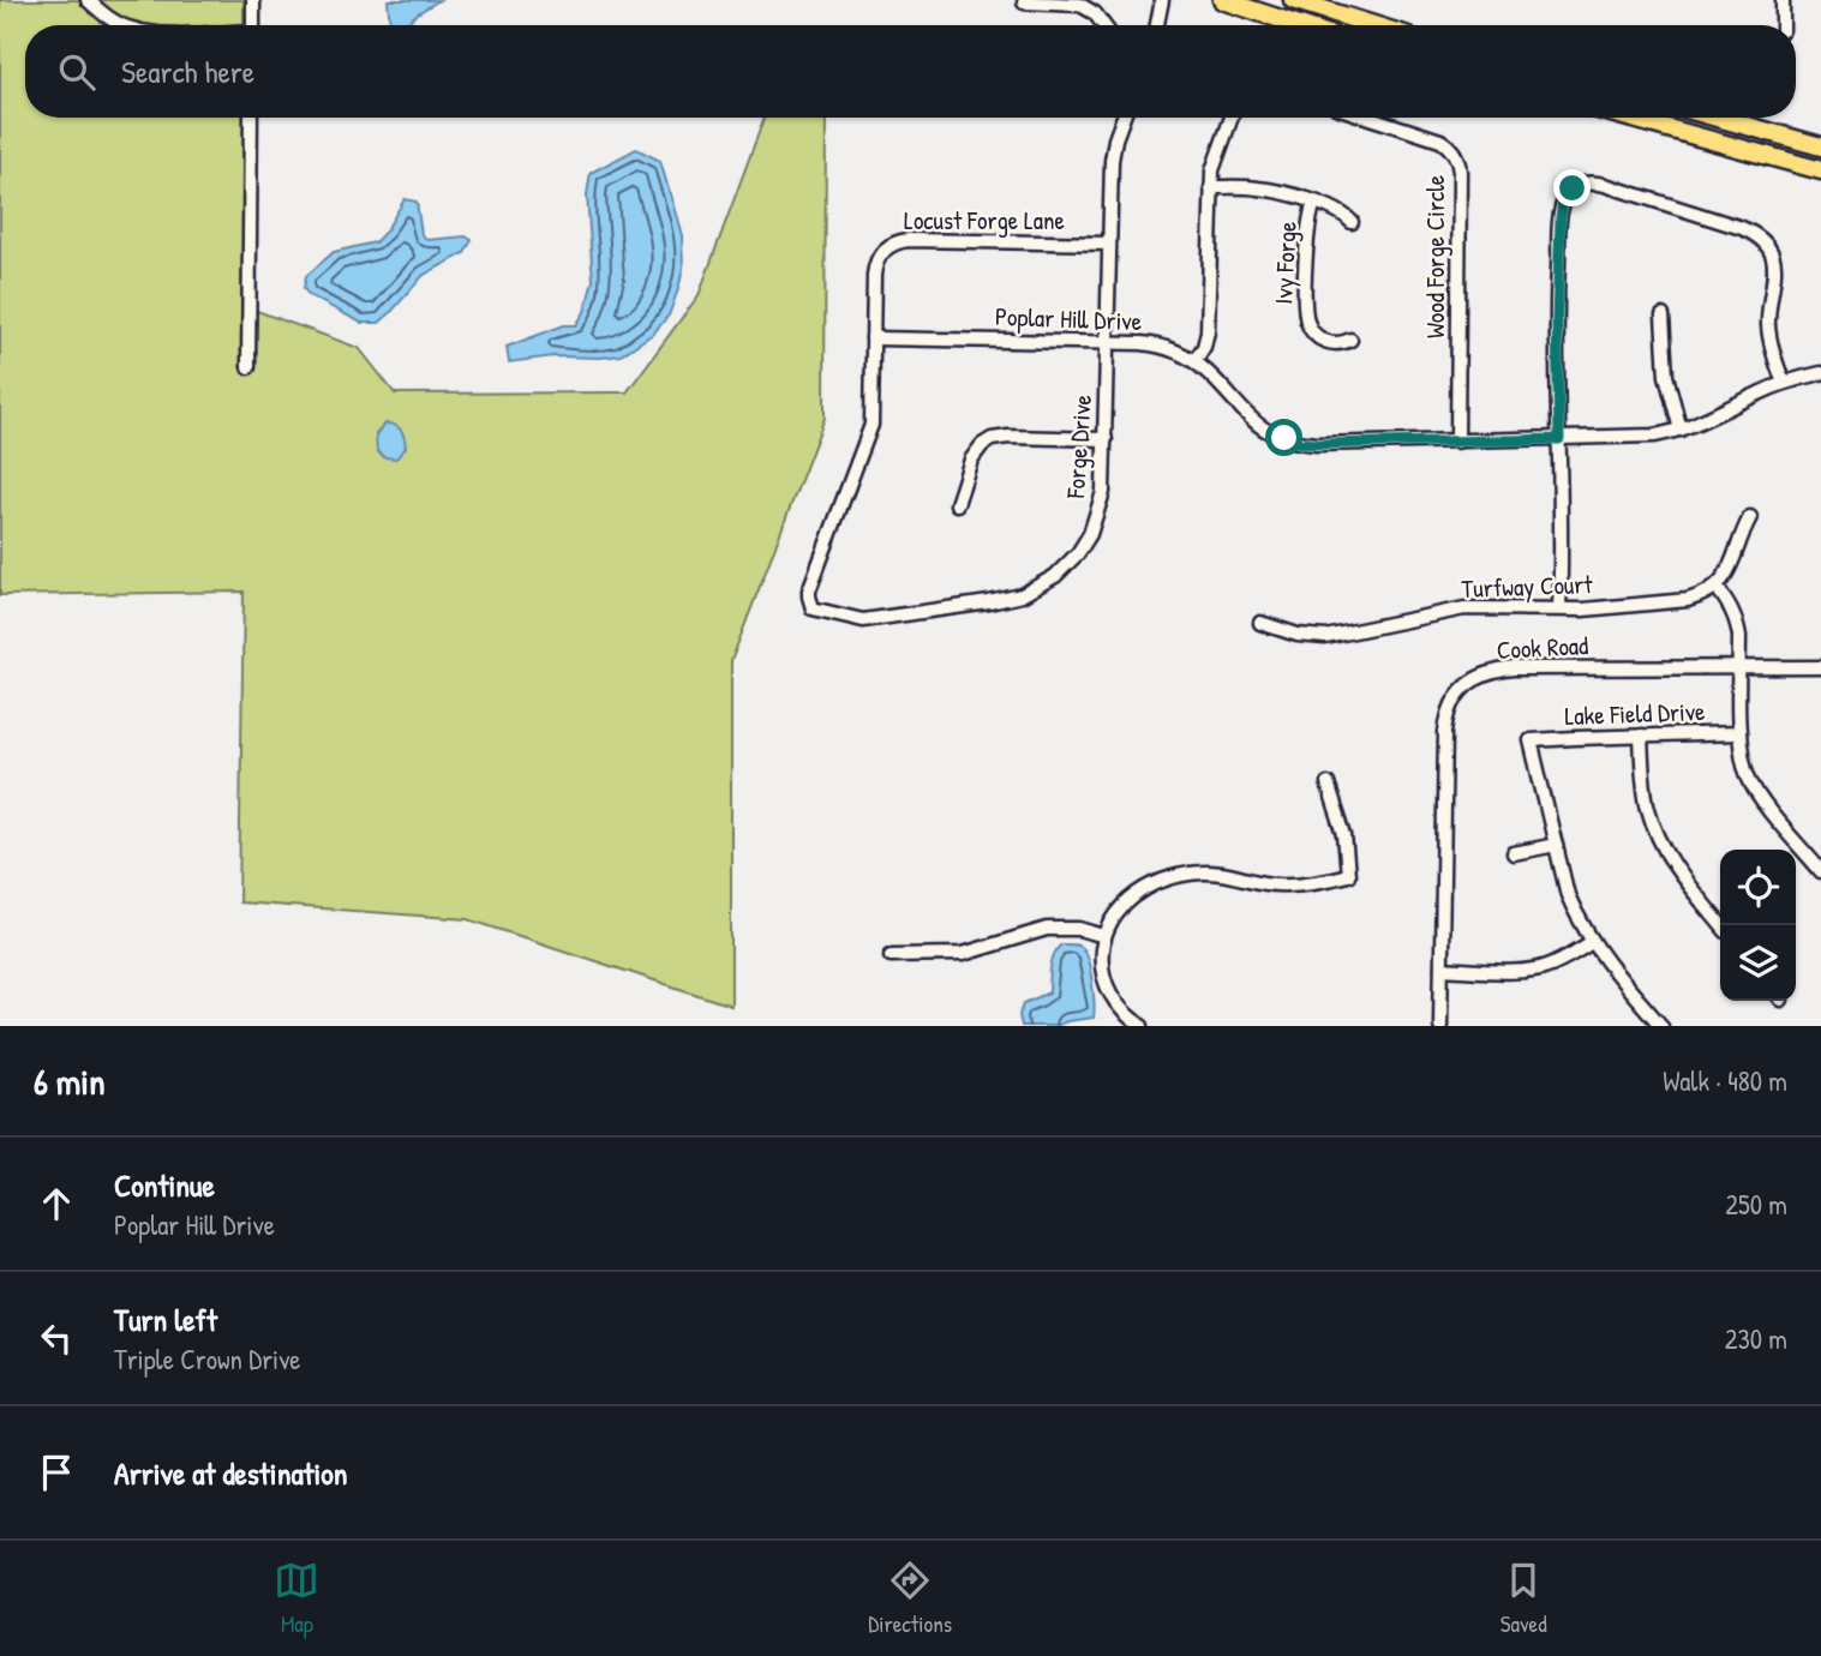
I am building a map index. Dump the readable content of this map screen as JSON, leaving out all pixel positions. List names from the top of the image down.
{
  "streets": {
    "street": [
      "Locust Forge Lane",
      "Wood Forge Circle",
      "Ivy Forge",
      "Poplar Hill Drive",
      "Forge Drive",
      "Turfway Court",
      "Cook Road",
      "Lake Field Drive"
    ]
  },
  "crossings": [
    ["Locust Forge Lane", "Poplar Hill Drive"],
    ["Locust Forge Lane", "Forge Drive"],
    ["Wood Forge Circle", "Poplar Hill Drive"],
    ["Poplar Hill Drive", "Forge Drive"]
  ],
  "page": {
    "search": "Search here",
    "heading": ["6 min", "Walk · 480 m"],
    "list": [
      ["Continue", "Poplar Hill Drive", "250 m"],
      ["Turn left", "Triple Crown Drive", "230 m"],
      "Arrive at destination"
    ],
    "nav": ["Map", "Directions", "Saved"]
  }
}
